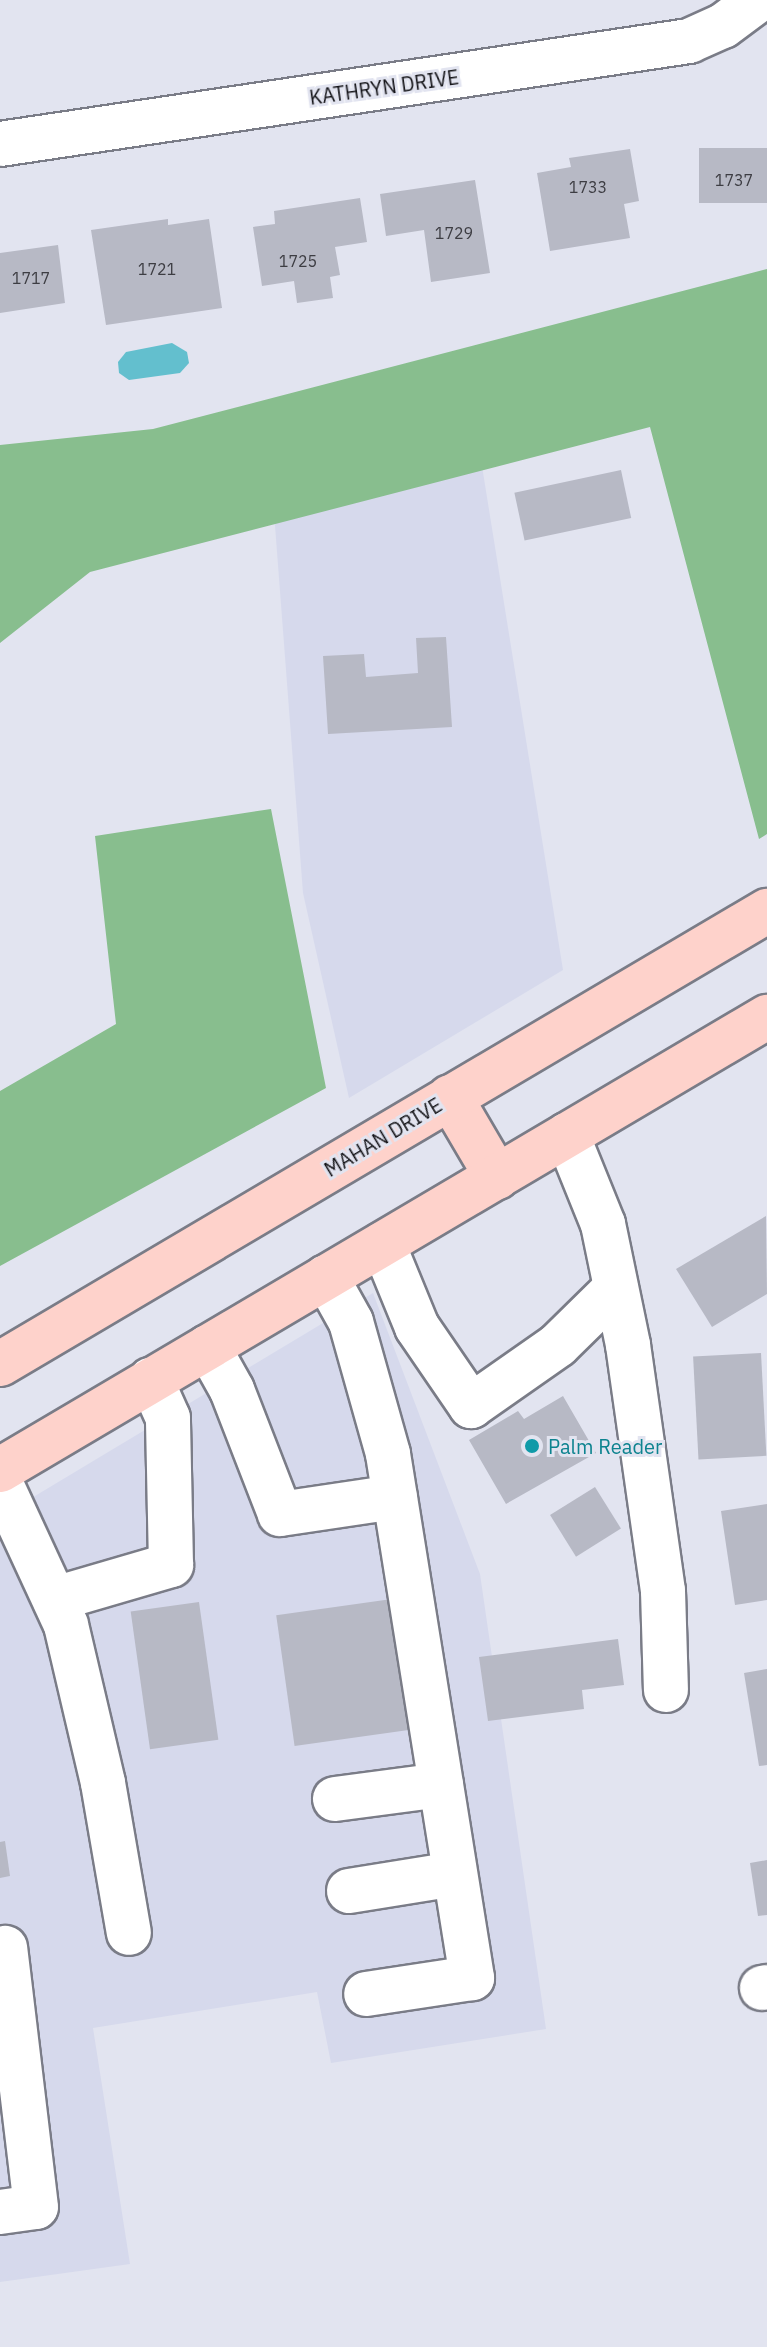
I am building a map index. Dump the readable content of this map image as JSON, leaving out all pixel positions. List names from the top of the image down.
{
  "streets": {
    "main road": ["MAHAN DRIVE"],
    "street": ["KATHRYN DRIVE"]
  },
  "places": ["Palm Reader"],
  "house_numbers": [
    "1737",
    "1733",
    "1729",
    "1725",
    "1721",
    "1717"
  ]
}
